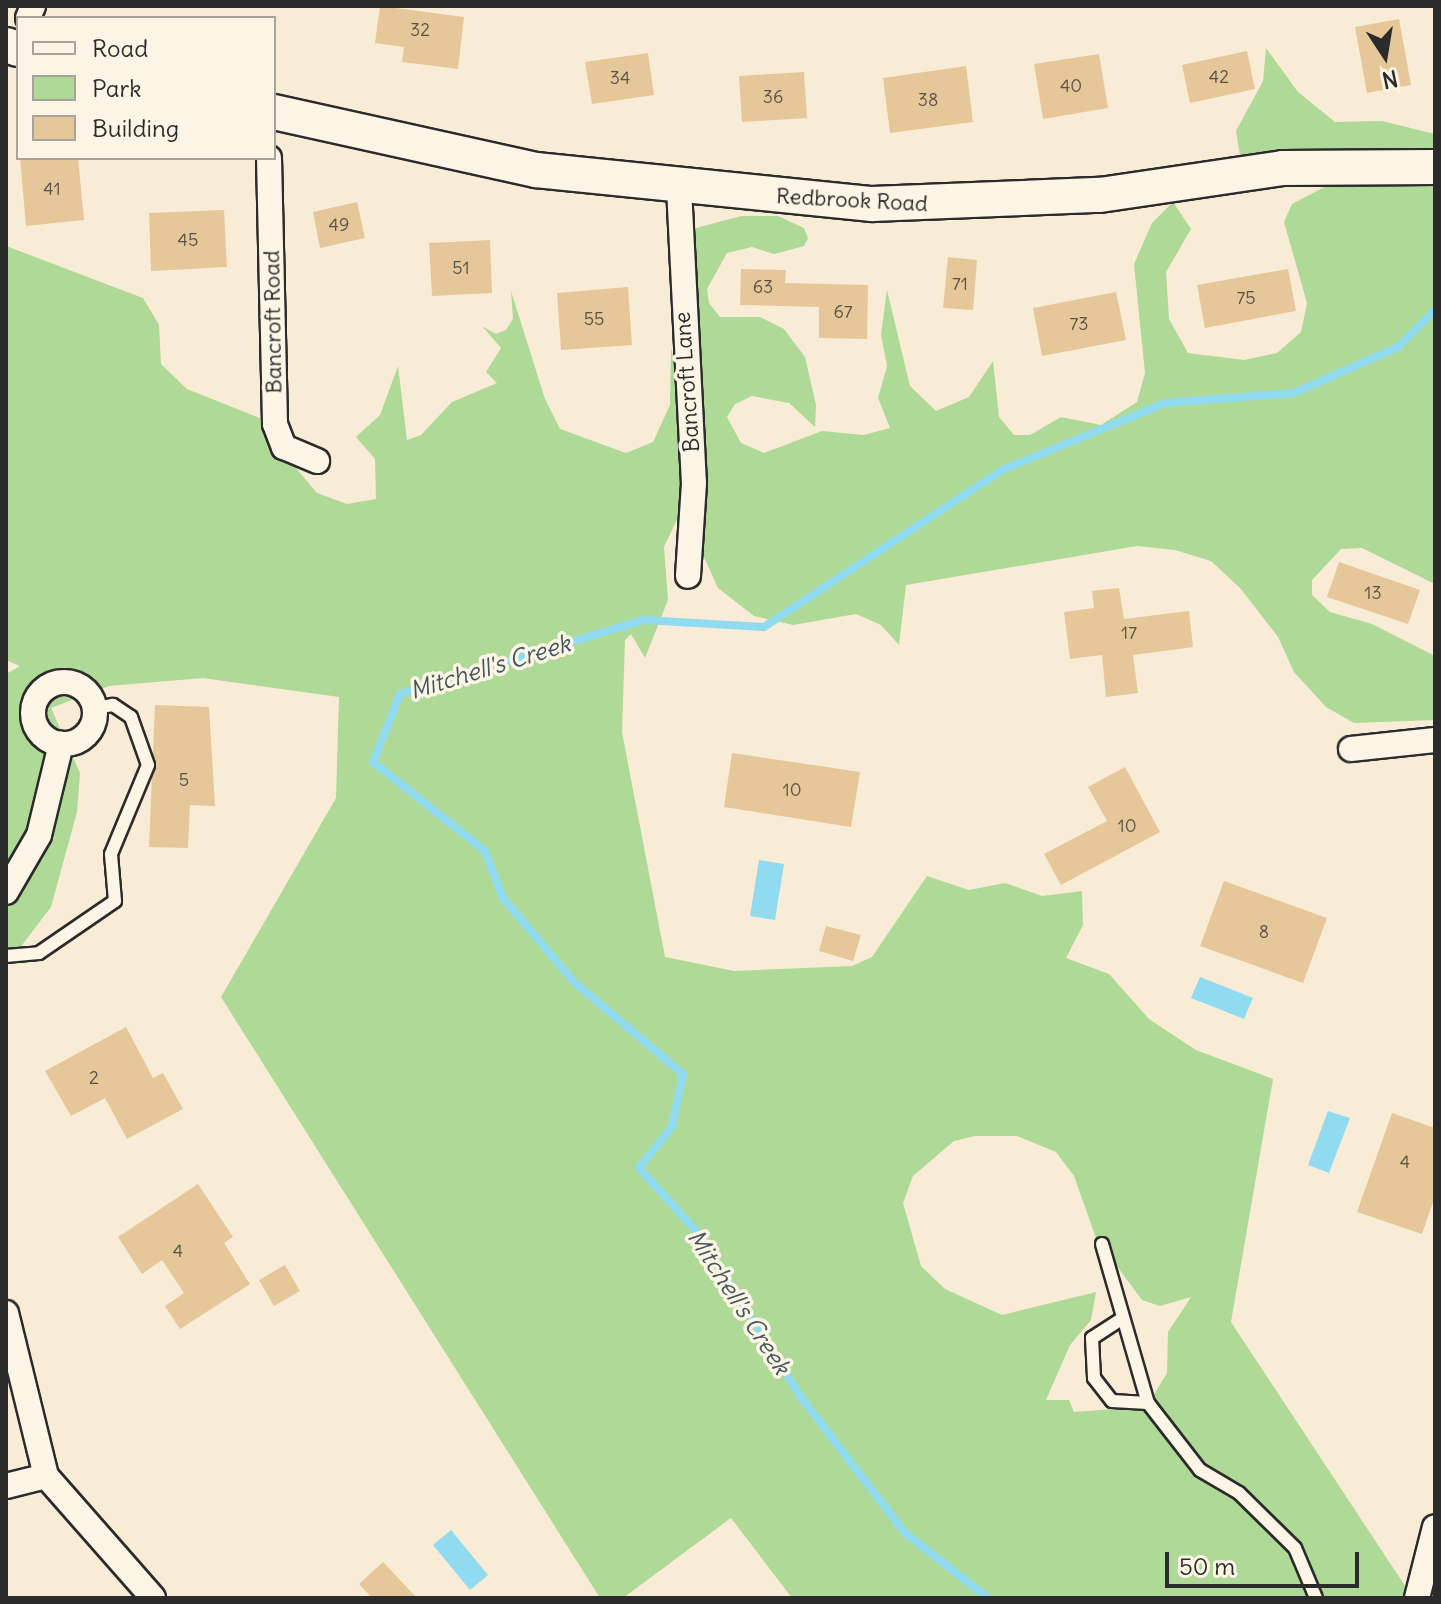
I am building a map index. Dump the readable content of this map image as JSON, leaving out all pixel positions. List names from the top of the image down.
{
  "streets": {
    "main road": ["Redbrook Road"],
    "street": ["Bancroft Road", "Bancroft Lane"]
  },
  "crossings": [
    ["Redbrook Road", "Bancroft Lane"]
  ],
  "water": ["Mitchell's Creek"],
  "house_numbers": [
    "32",
    "42",
    "34",
    "40",
    "36",
    "38",
    "41",
    "49",
    "45",
    "51",
    "71",
    "63",
    "75",
    "67",
    "55",
    "73",
    "13",
    "17",
    "5",
    "10",
    "10",
    "8",
    "2",
    "4",
    "4"
  ],
  "legend": ["Road", "Park", "Building"],
  "scale_bar": "50 m",
  "north": "bottom"
}
